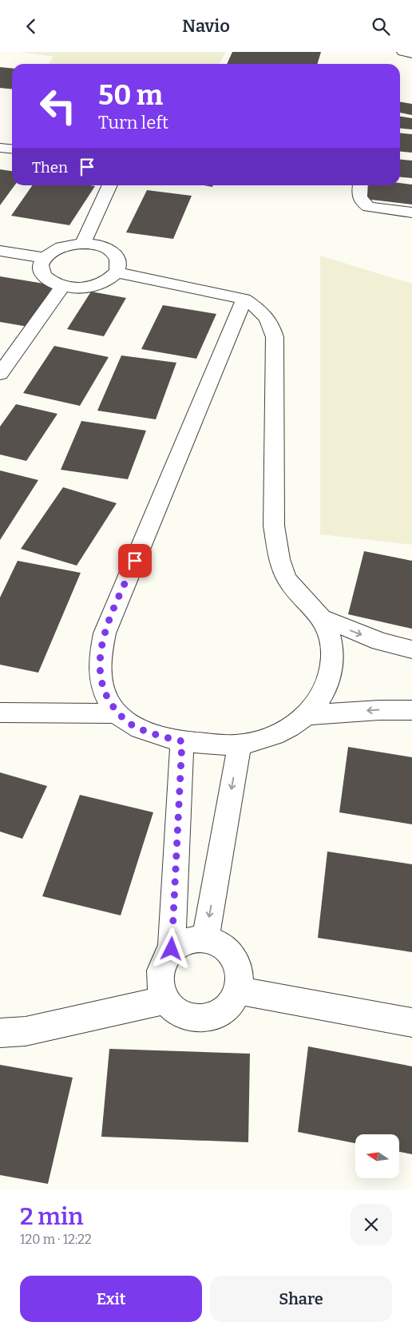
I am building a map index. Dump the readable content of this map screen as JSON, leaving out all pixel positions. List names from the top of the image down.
{
  "north": "left",
  "page": {
    "header": "Navio",
    "turn": ["50 m", "Turn left"],
    "then": "Then",
    "heading": ["2 min", "120 m · 12:22"],
    "buttons": ["Exit", "Share"]
  }
}
